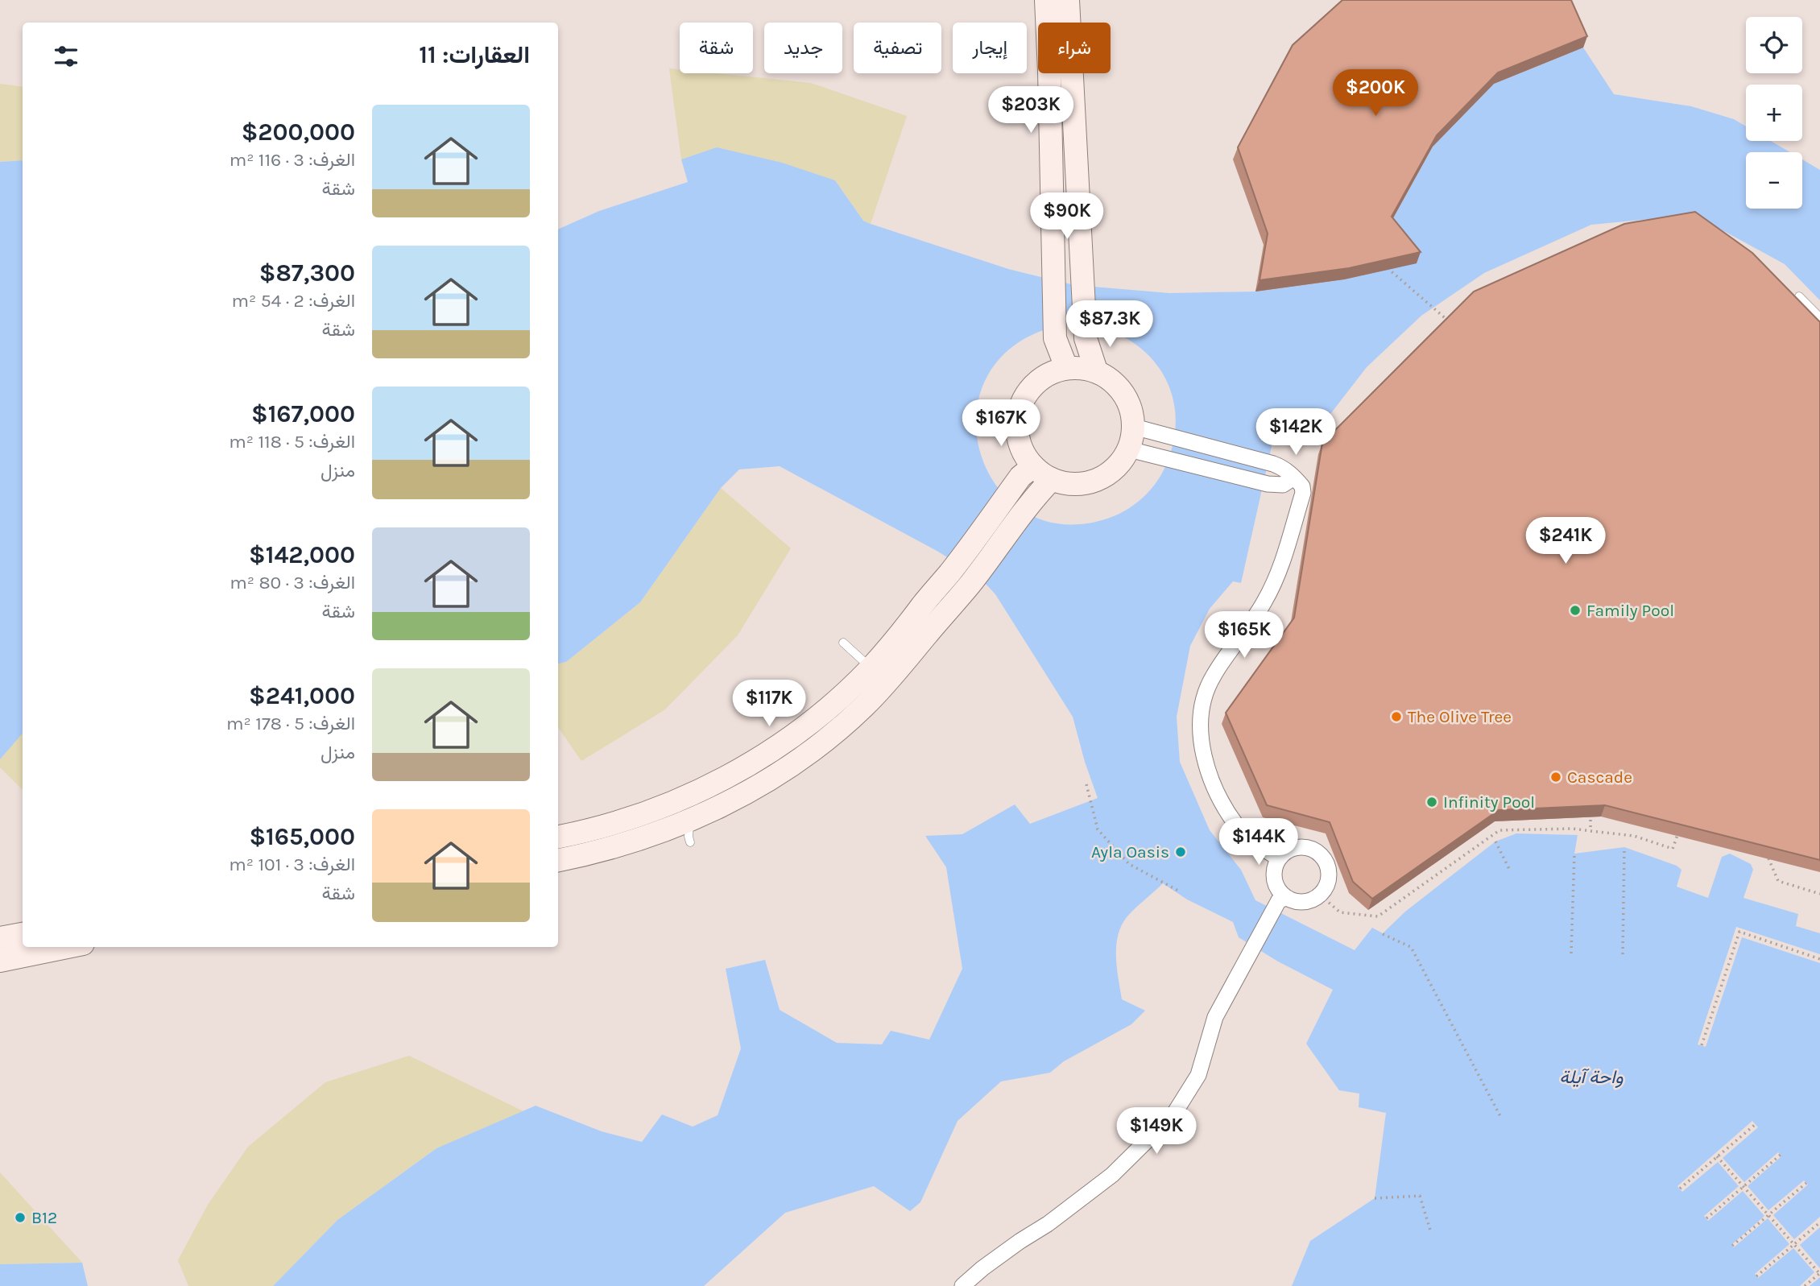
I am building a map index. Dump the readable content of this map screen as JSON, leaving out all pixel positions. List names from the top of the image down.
{
  "water": ["واحة آيلة"],
  "places": [
    "Family Pool",
    "The Olive Tree",
    "Cascade",
    "Infinity Pool",
    "Ayla Oasis",
    "B12"
  ],
  "page": {
    "map_buttons": ["+", "−"],
    "chip": [
      "شراء",
      "إيجار",
      "تصفية",
      "جديد",
      "شقة"
    ],
    "heading": "العقارات: 11",
    "price": [
      "$200K",
      "$203K",
      "$90K",
      "$87.3K",
      "$167K",
      "$142K",
      "$241K",
      "$165K",
      "$117K",
      "$144K",
      "$149K"
    ],
    "list": [
      {
        "name": "$200,000",
        "note": "الغرف: 3 · 116 m² · شقة"
      },
      {
        "name": "$87,300",
        "note": "الغرف: 2 · 54 m² · شقة"
      },
      {
        "name": "$167,000",
        "note": "الغرف: 5 · 118 m² · منزل"
      },
      {
        "name": "$142,000",
        "note": "الغرف: 3 · 80 m² · شقة"
      },
      {
        "name": "$241,000",
        "note": "الغرف: 5 · 178 m² · منزل"
      },
      {
        "name": "$165,000",
        "note": "الغرف: 3 · 101 m² · شقة"
      }
    ]
  }
}
